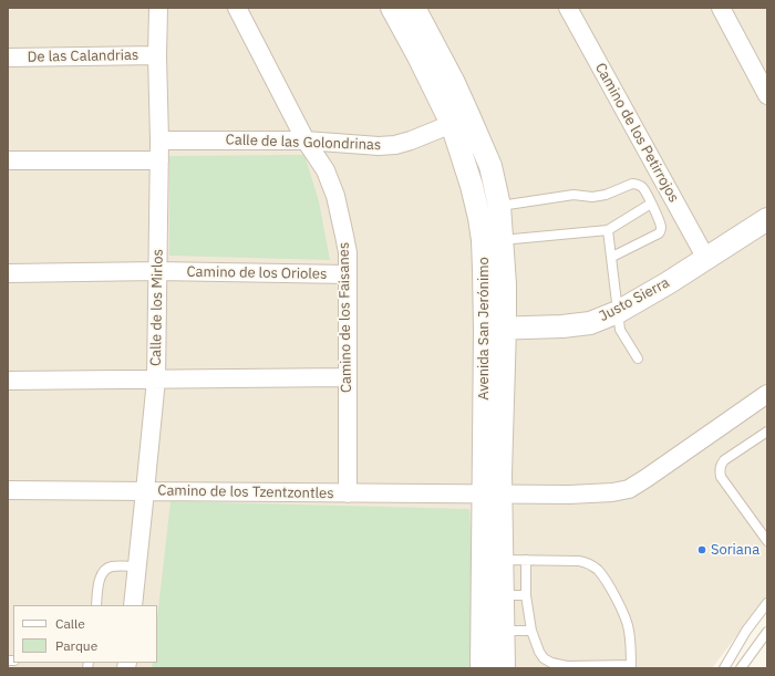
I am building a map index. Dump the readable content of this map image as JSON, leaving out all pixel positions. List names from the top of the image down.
{
  "streets": {
    "street": [
      "De las Calandrias",
      "Camino de los Petirrojos",
      "Calle de las Golondrinas",
      "Camino de los Orioles",
      "Justo Sierra",
      "Calle de los Mirlos",
      "Camino de los Faisanes",
      "Avenida San Jerónimo",
      "Camino de los Tzentzontles"
    ]
  },
  "crossings": [
    ["De las Calandrias", "Calle de los Mirlos"],
    ["Camino de los Petirrojos", "Justo Sierra"],
    ["Calle de las Golondrinas", "Calle de los Mirlos"],
    ["Calle de las Golondrinas", "Camino de los Faisanes"],
    ["Calle de las Golondrinas", "Avenida San Jerónimo"],
    ["Camino de los Orioles", "Calle de los Mirlos"],
    ["Camino de los Orioles", "Camino de los Faisanes"],
    ["Justo Sierra", "Avenida San Jerónimo"],
    ["Calle de los Mirlos", "Camino de los Tzentzontles"],
    ["Camino de los Faisanes", "Camino de los Tzentzontles"],
    ["Avenida San Jerónimo", "Camino de los Tzentzontles"]
  ],
  "places": ["Soriana"],
  "legend": ["Calle", "Parque"]
}
